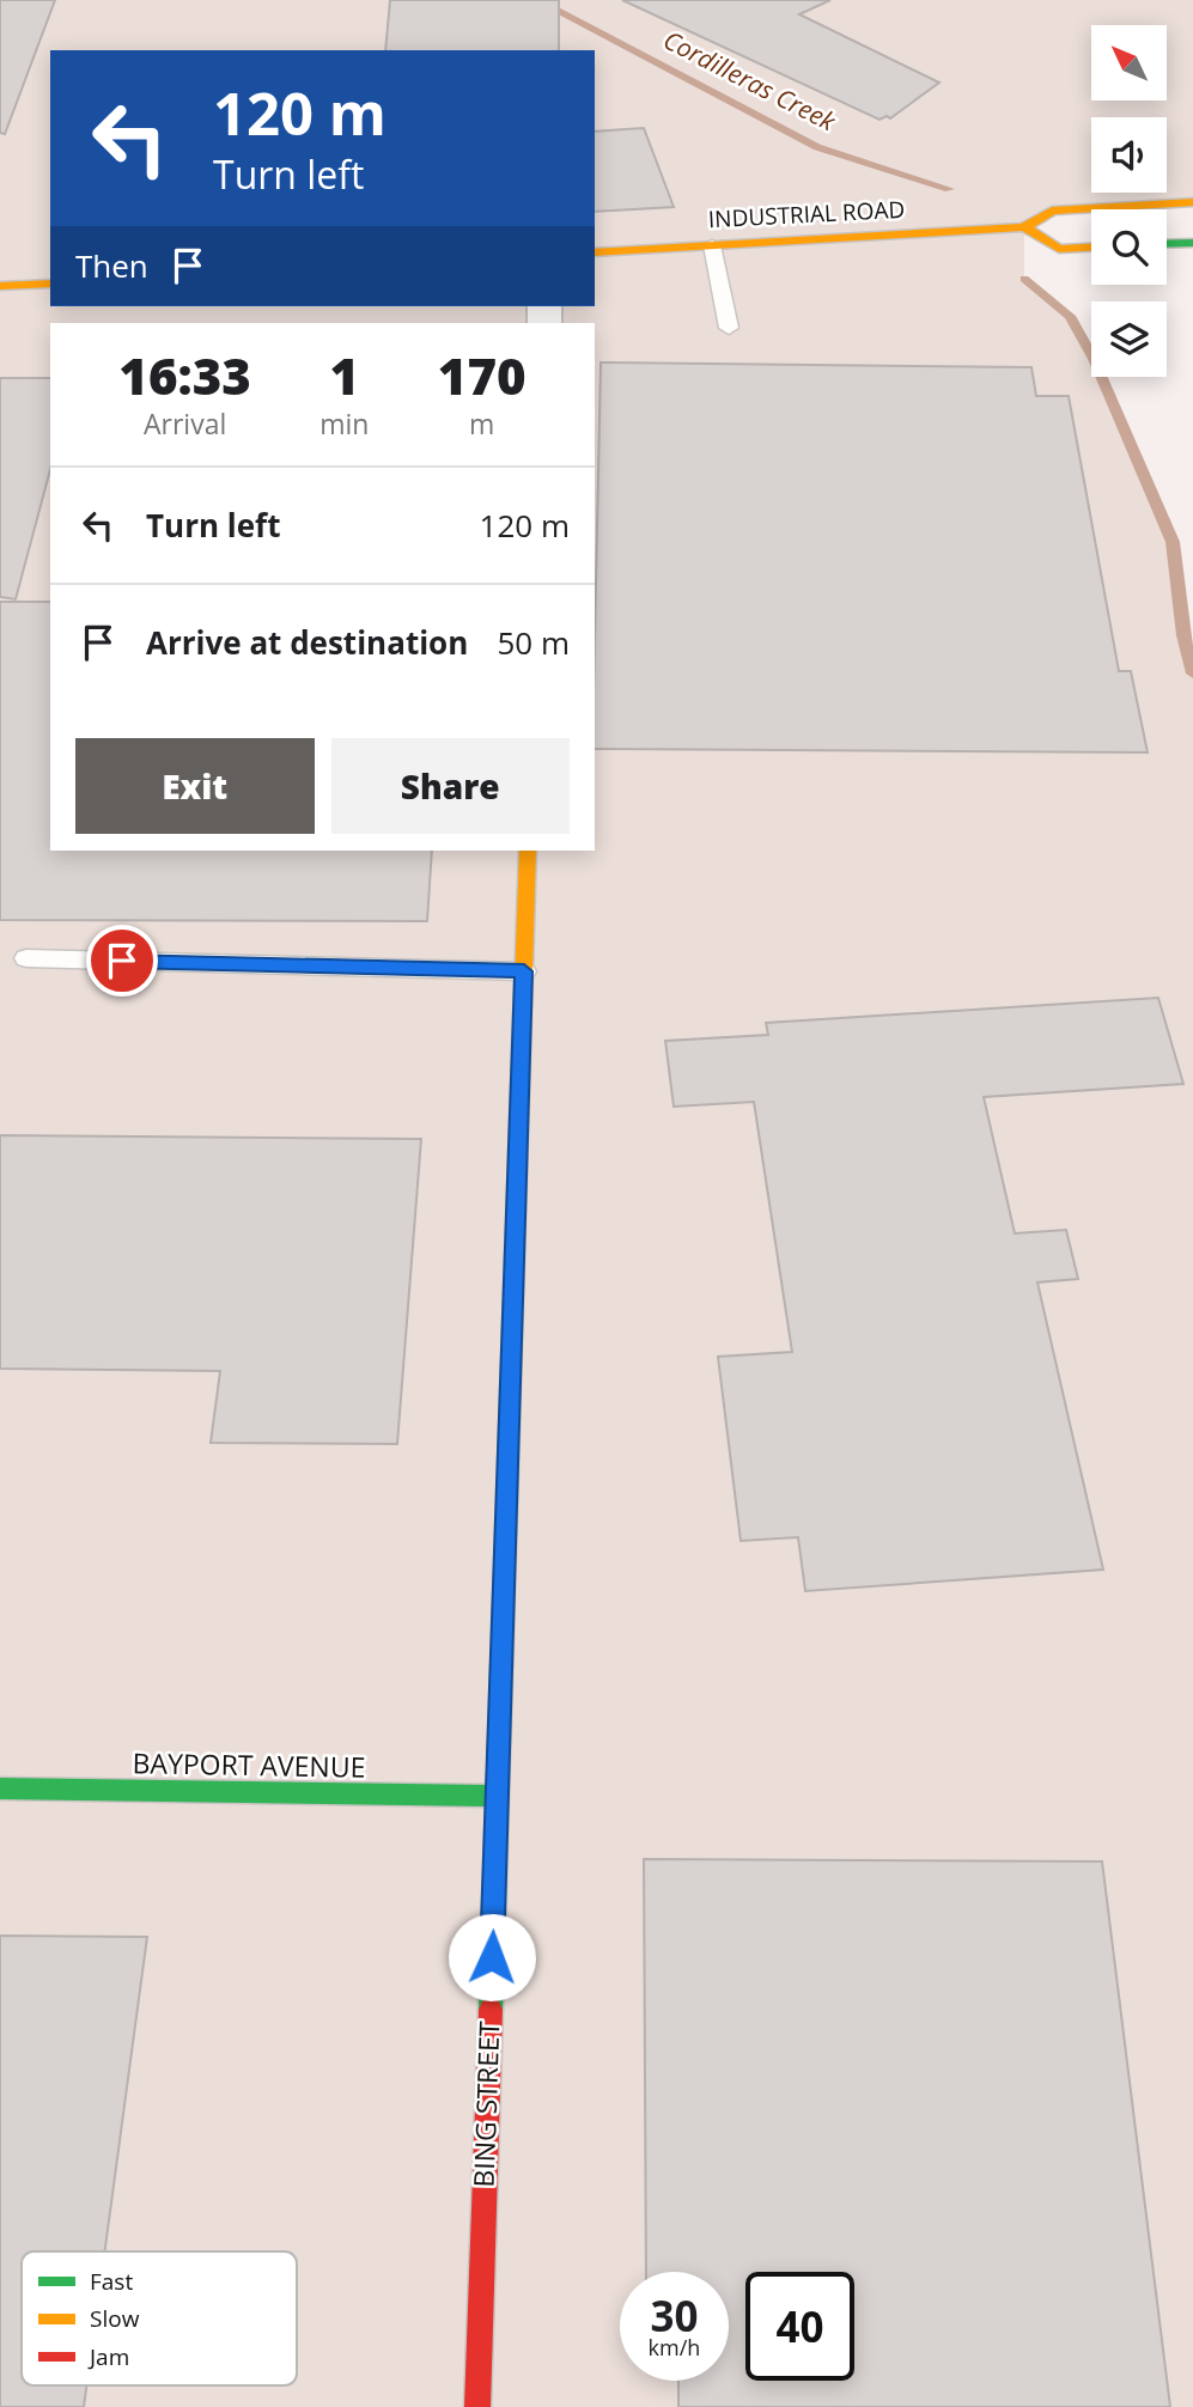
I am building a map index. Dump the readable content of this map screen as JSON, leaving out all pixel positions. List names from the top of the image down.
{
  "streets": {
    "street": ["INDUSTRIAL ROAD", "BAYPORT AVENUE", "BING STREET"]
  },
  "crossings": [
    ["BAYPORT AVENUE", "BING STREET"]
  ],
  "water": ["Cordilleras Creek"],
  "legend": ["Fast", "Slow", "Jam"],
  "north": "top left",
  "page": {
    "turn": ["120 m", "Turn left"],
    "then": "Then",
    "eta": [
      "16:33",
      "Arrival",
      "1",
      "min",
      "170",
      "m"
    ],
    "list": [
      {
        "name": "Turn left",
        "value": "120 m"
      },
      {
        "name": "Arrive at destination",
        "value": "50 m"
      }
    ],
    "buttons": ["Exit", "Share"],
    "speed": "30 km/h",
    "limit": "40"
  }
}
